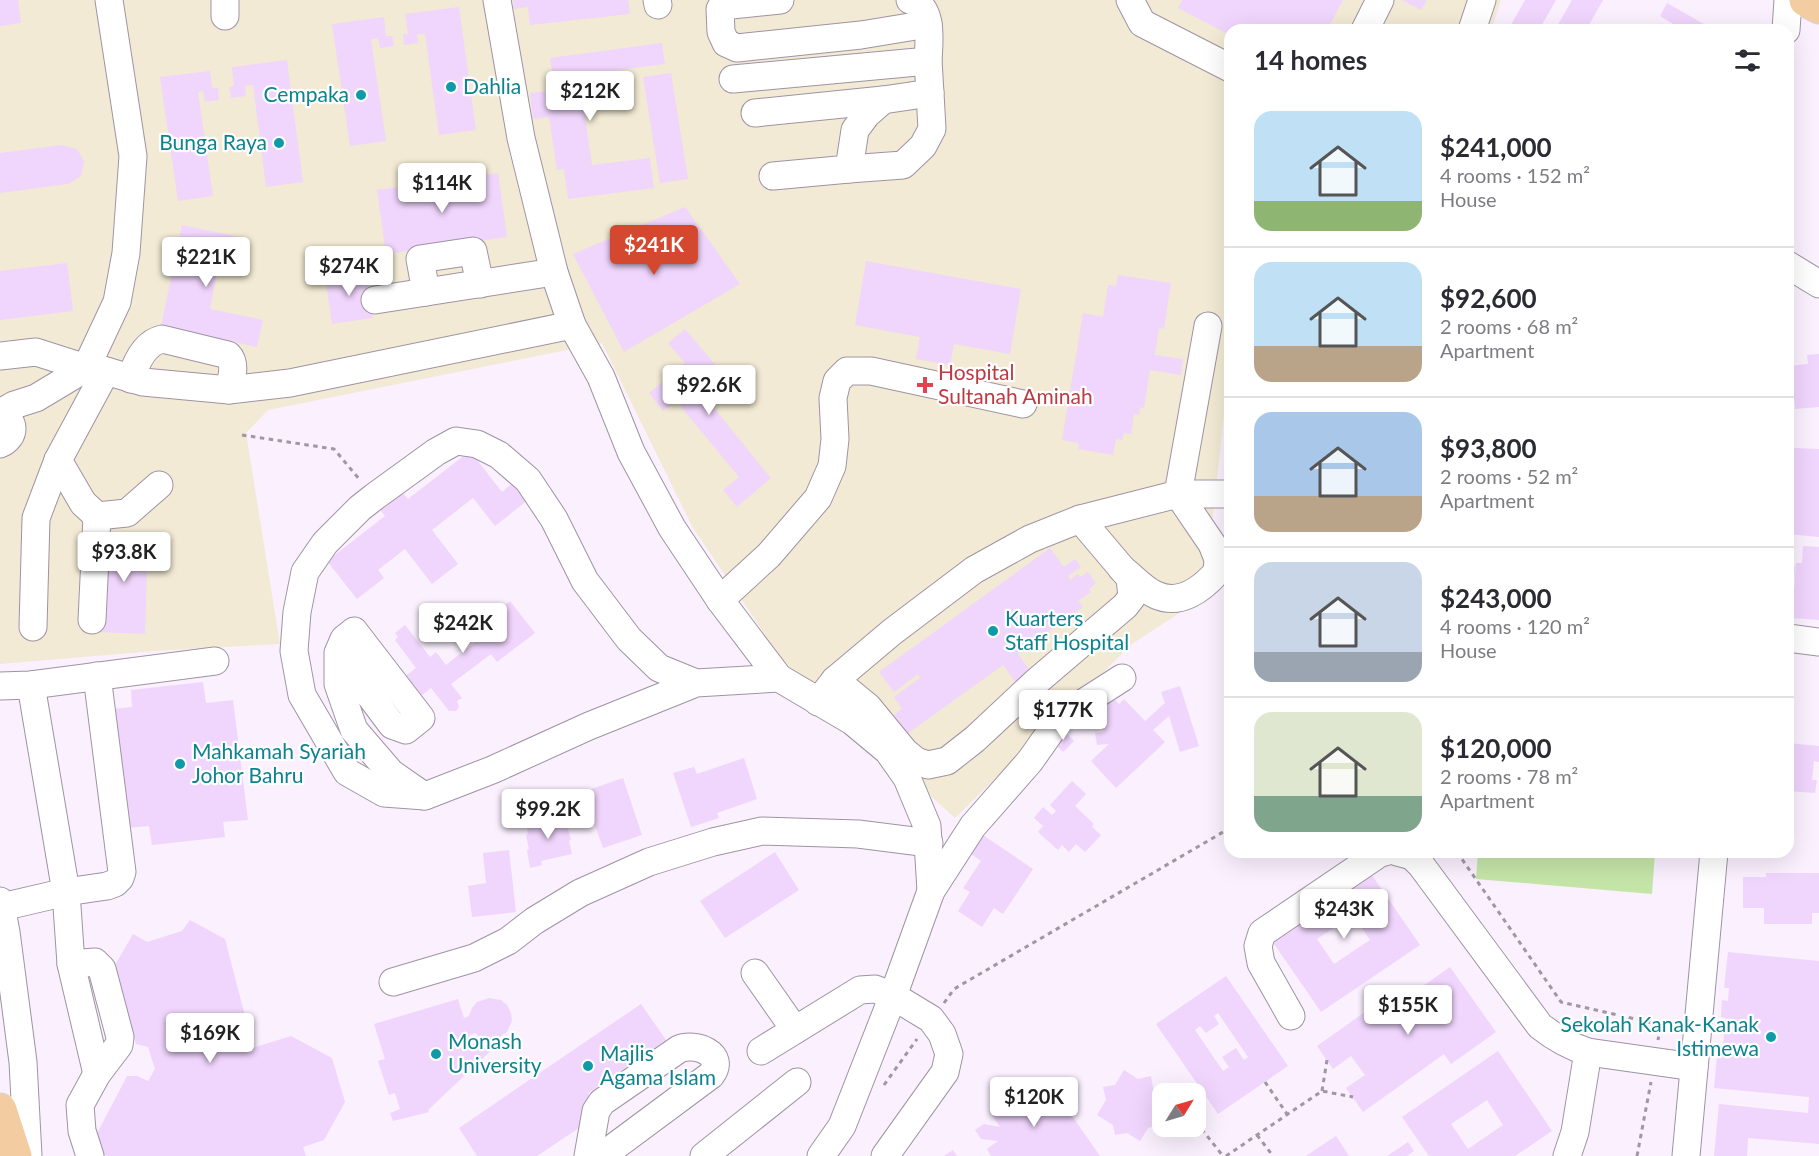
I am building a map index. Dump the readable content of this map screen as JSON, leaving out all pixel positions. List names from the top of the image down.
{
  "places": {
    "other": [
      "Dahlia",
      "Cempaka",
      "Bunga Raya",
      "Kuarters Staff Hospital",
      "Mahkamah Syariah Johor Bahru",
      "Sekolah Kanak-Kanak Istimewa",
      "Monash University",
      "Majlis Agama Islam"
    ],
    "health": ["Hospital Sultanah Aminah"]
  },
  "north": "top right",
  "page": {
    "heading": "14 homes",
    "price": [
      "$212K",
      "$114K",
      "$241K",
      "$221K",
      "$274K",
      "$92.6K",
      "$93.8K",
      "$242K",
      "$177K",
      "$99.2K",
      "$243K",
      "$155K",
      "$169K",
      "$120K"
    ],
    "list": [
      {
        "name": "$241,000",
        "note": "4 rooms · 152 m² · House"
      },
      {
        "name": "$92,600",
        "note": "2 rooms · 68 m² · Apartment"
      },
      {
        "name": "$93,800",
        "note": "2 rooms · 52 m² · Apartment"
      },
      {
        "name": "$243,000",
        "note": "4 rooms · 120 m² · House"
      },
      {
        "name": "$120,000",
        "note": "2 rooms · 78 m² · Apartment"
      }
    ]
  }
}
